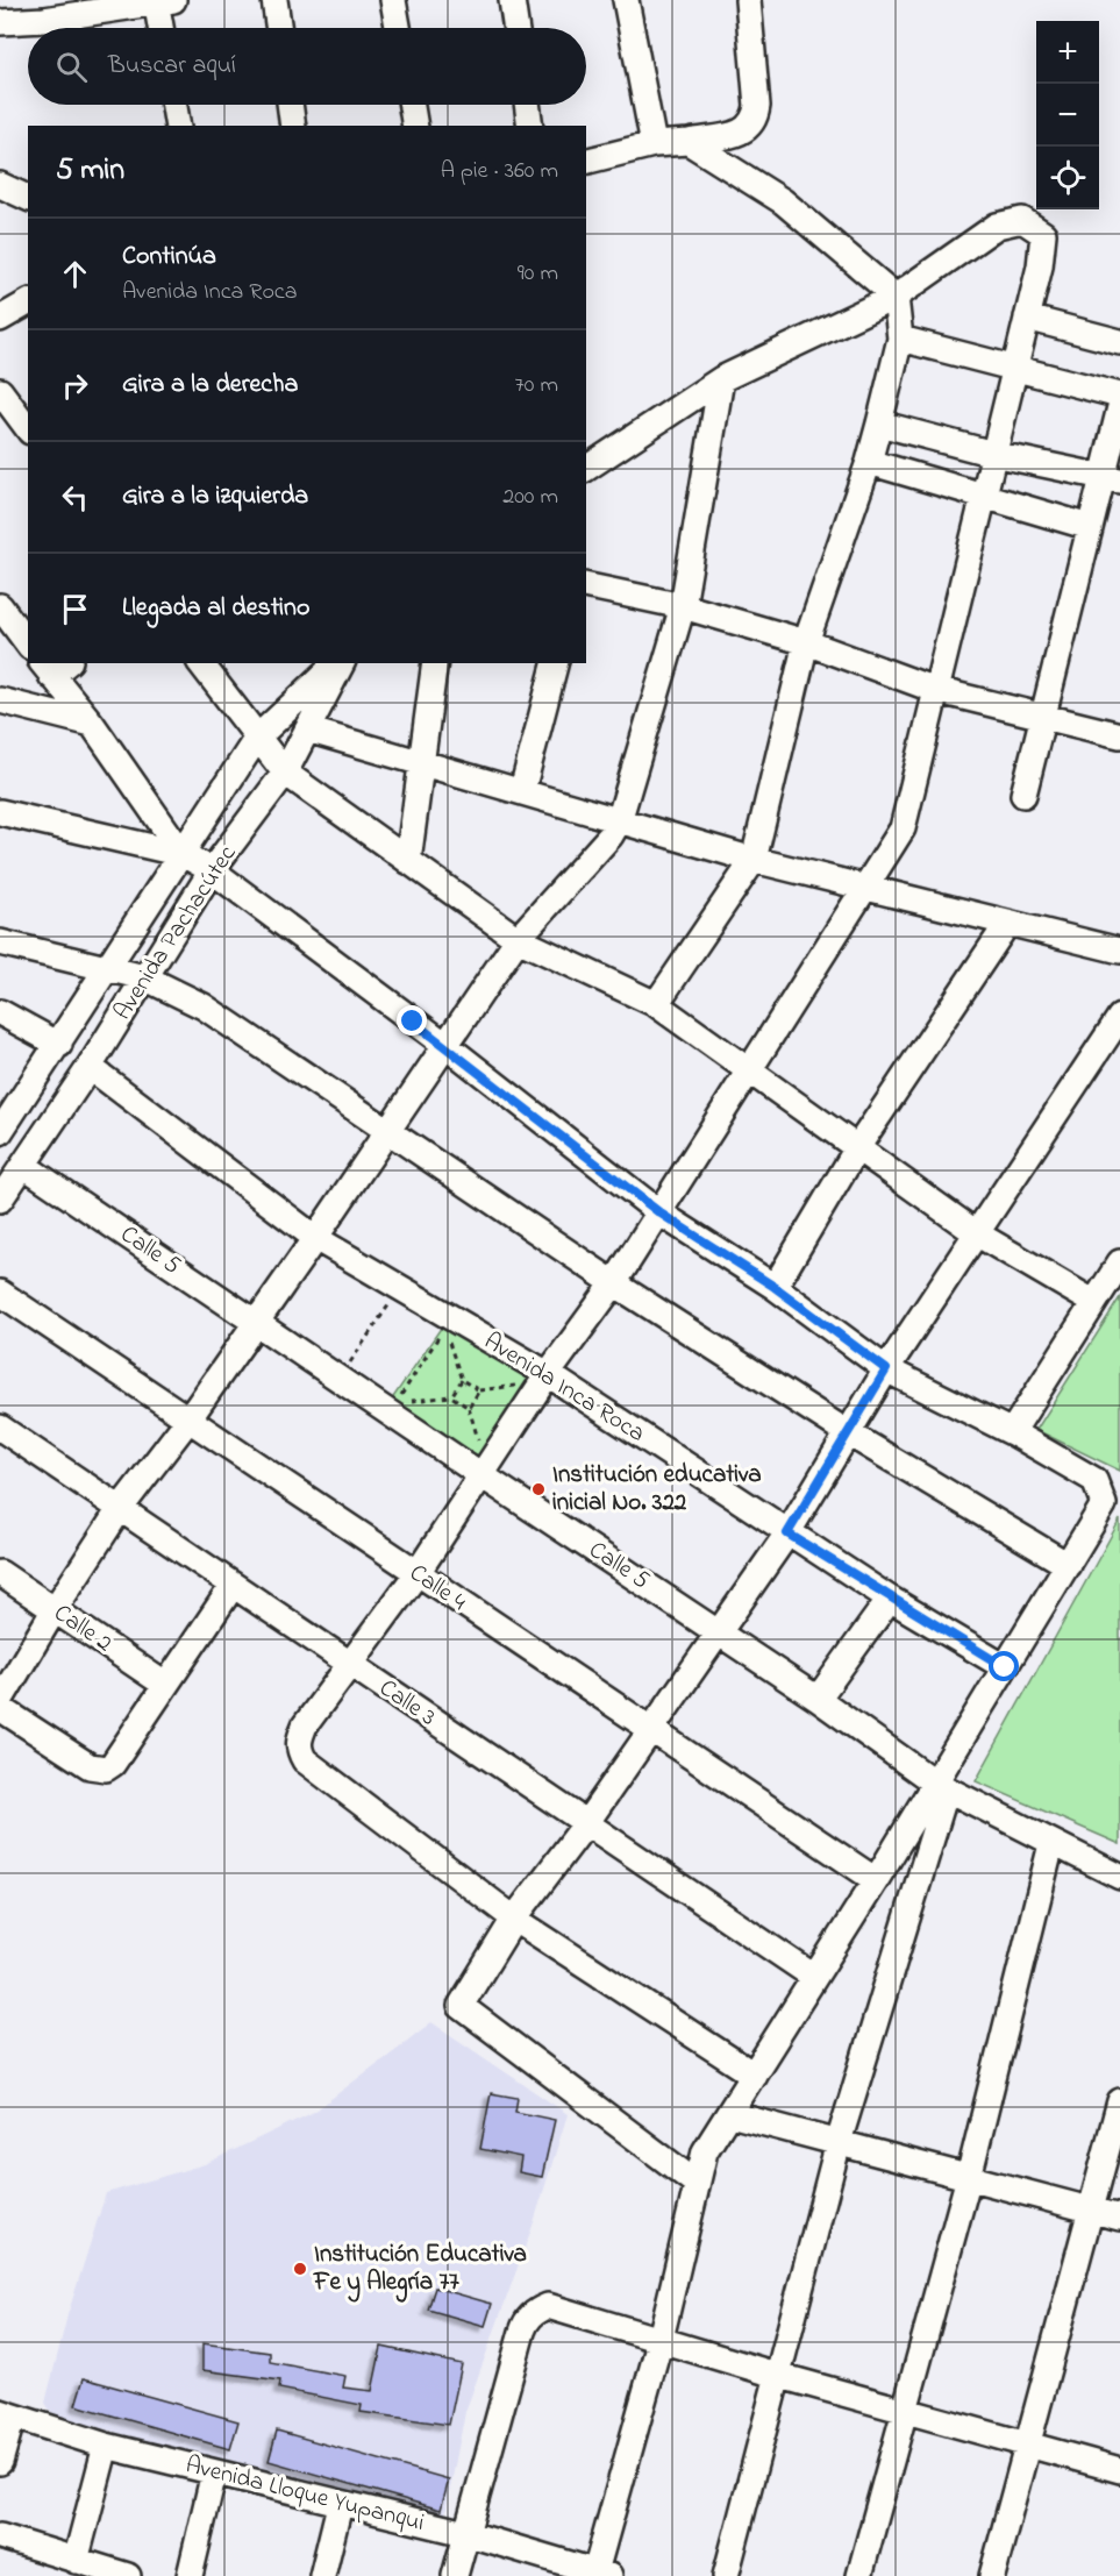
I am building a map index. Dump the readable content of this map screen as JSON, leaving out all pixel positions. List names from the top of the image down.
{
  "streets": {
    "street": [
      "Avenida Pachacútec",
      "Calle 5",
      "Avenida Inca Roca",
      "Calle 4",
      "Calle 2",
      "Calle 3",
      "Avenida Lloque Yupanqui"
    ]
  },
  "crossings": [
    ["Avenida Pachacútec", "Calle 5"],
    ["Avenida Pachacútec", "Avenida Inca Roca"]
  ],
  "places": ["Institución educativa inicial No. 322", "Institución Educativa Fe y Alegría 77"],
  "page": {
    "map_buttons": ["+", "−"],
    "search": "Buscar aquí",
    "heading": ["5 min", "A pie · 360 m"],
    "list": [
      ["Continúa", "Avenida Inca Roca", "90 m"],
      ["Gira a la derecha", "70 m"],
      ["Gira a la izquierda", "200 m"],
      "Llegada al destino"
    ]
  }
}
